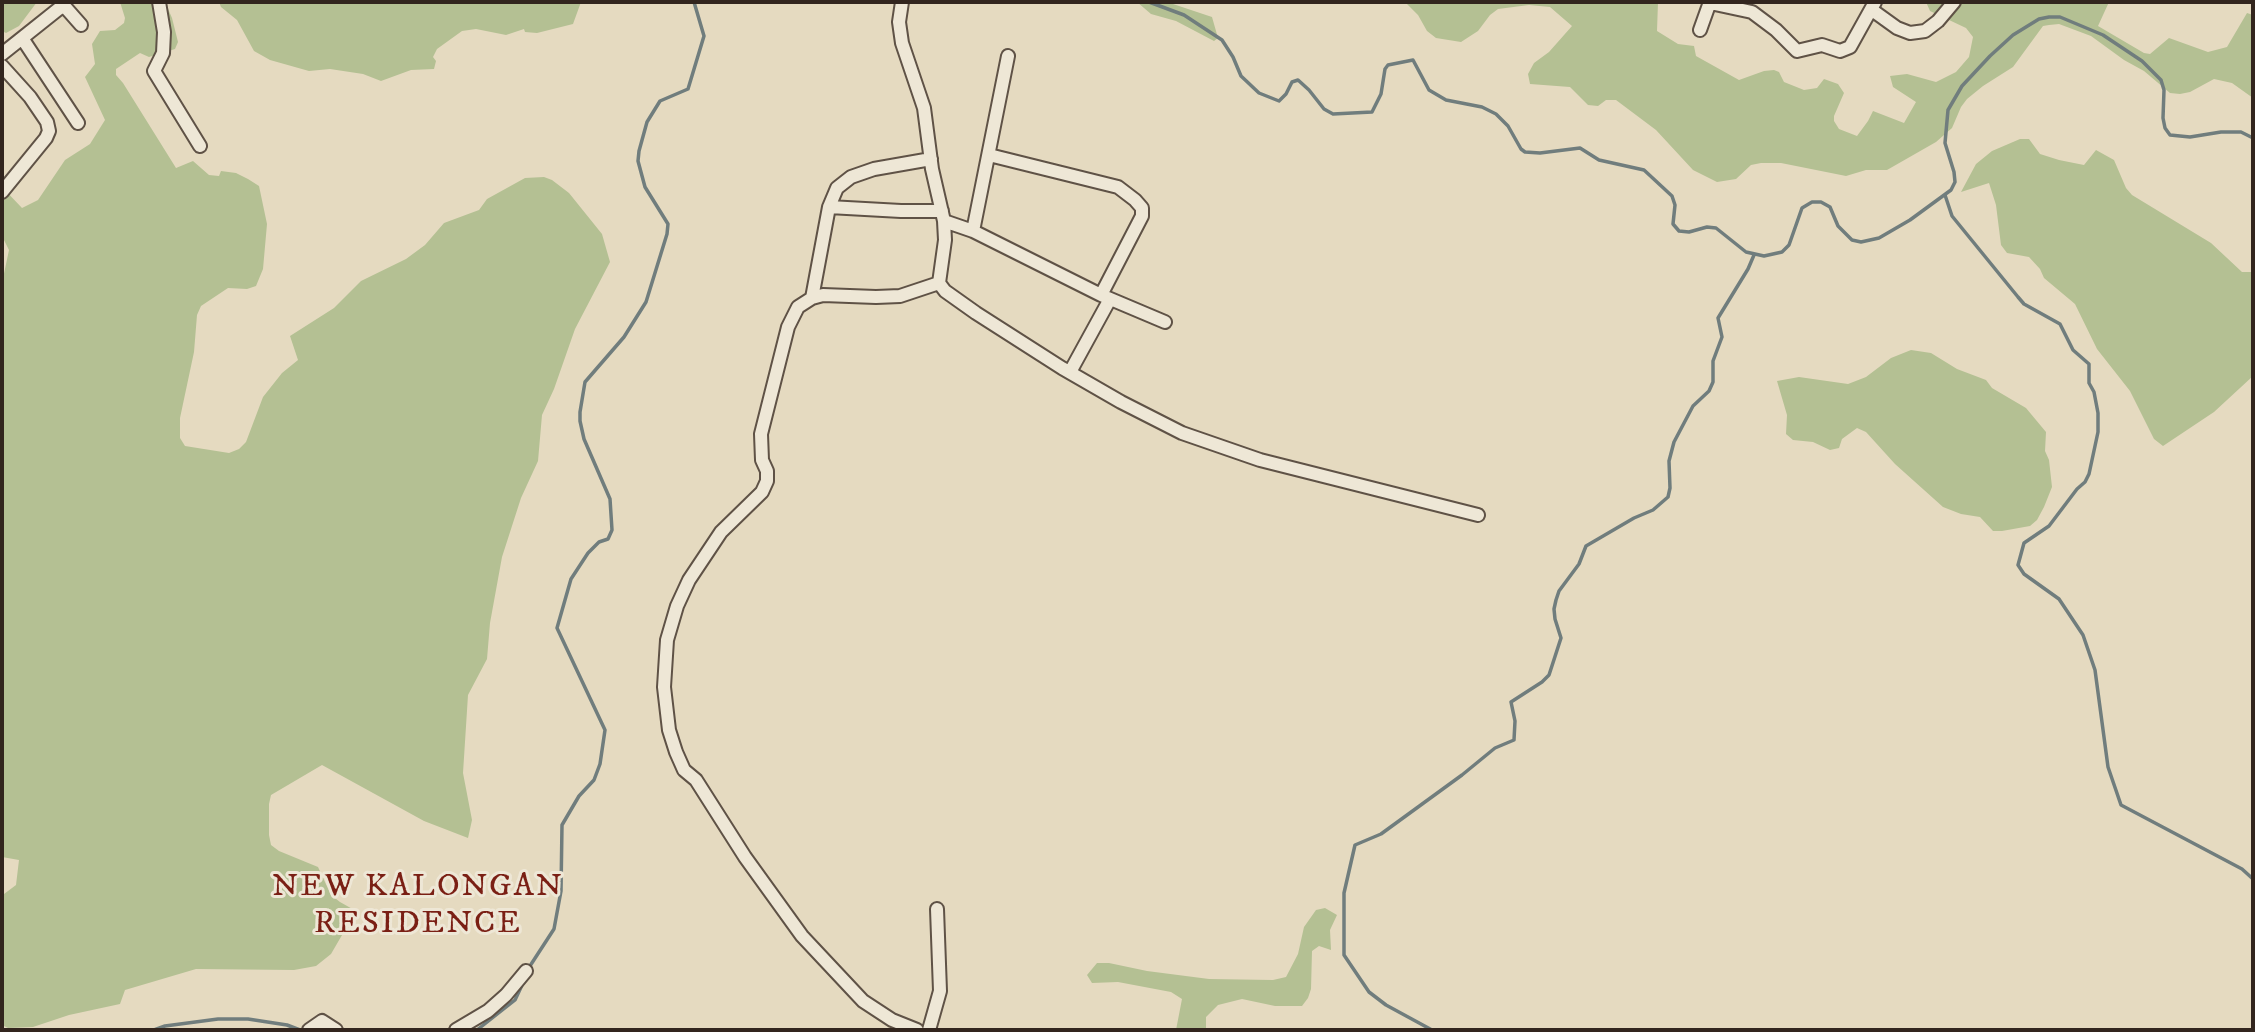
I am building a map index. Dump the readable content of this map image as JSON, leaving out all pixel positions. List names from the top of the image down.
{
  "districts": ["NEW KALONGAN RESIDENCE"]
}
